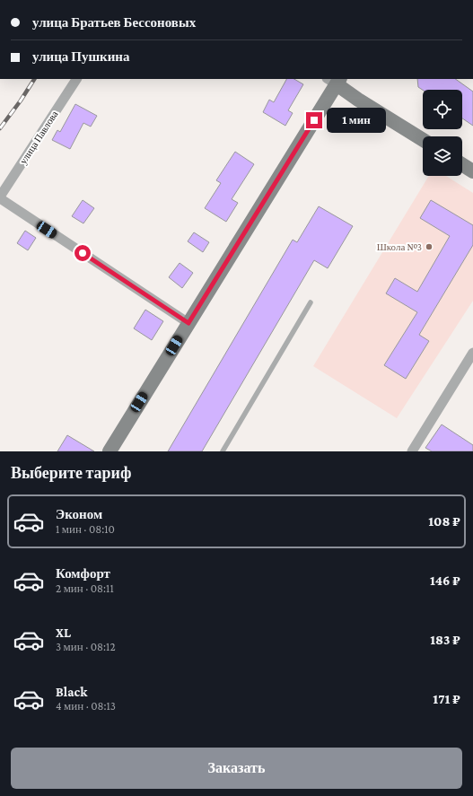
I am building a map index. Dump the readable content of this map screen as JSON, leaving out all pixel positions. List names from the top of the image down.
{
  "streets": {
    "street": ["улица Павлова"]
  },
  "places": ["Школа №3"],
  "page": {
    "banner": ["улица Братьев Бессоновых", "улица Пушкина"],
    "bubble": "1 мин",
    "heading": "Выберите тариф",
    "list": [
      {
        "name": "Эконом",
        "note": "1 мин · 08:10",
        "value": "108 ₽"
      },
      {
        "name": "Комфорт",
        "note": "2 мин · 08:11",
        "value": "146 ₽"
      },
      {
        "name": "XL",
        "note": "3 мин · 08:12",
        "value": "183 ₽"
      },
      {
        "name": "Black",
        "note": "4 мин · 08:13",
        "value": "171 ₽"
      }
    ],
    "buttons": "Заказать"
  }
}
